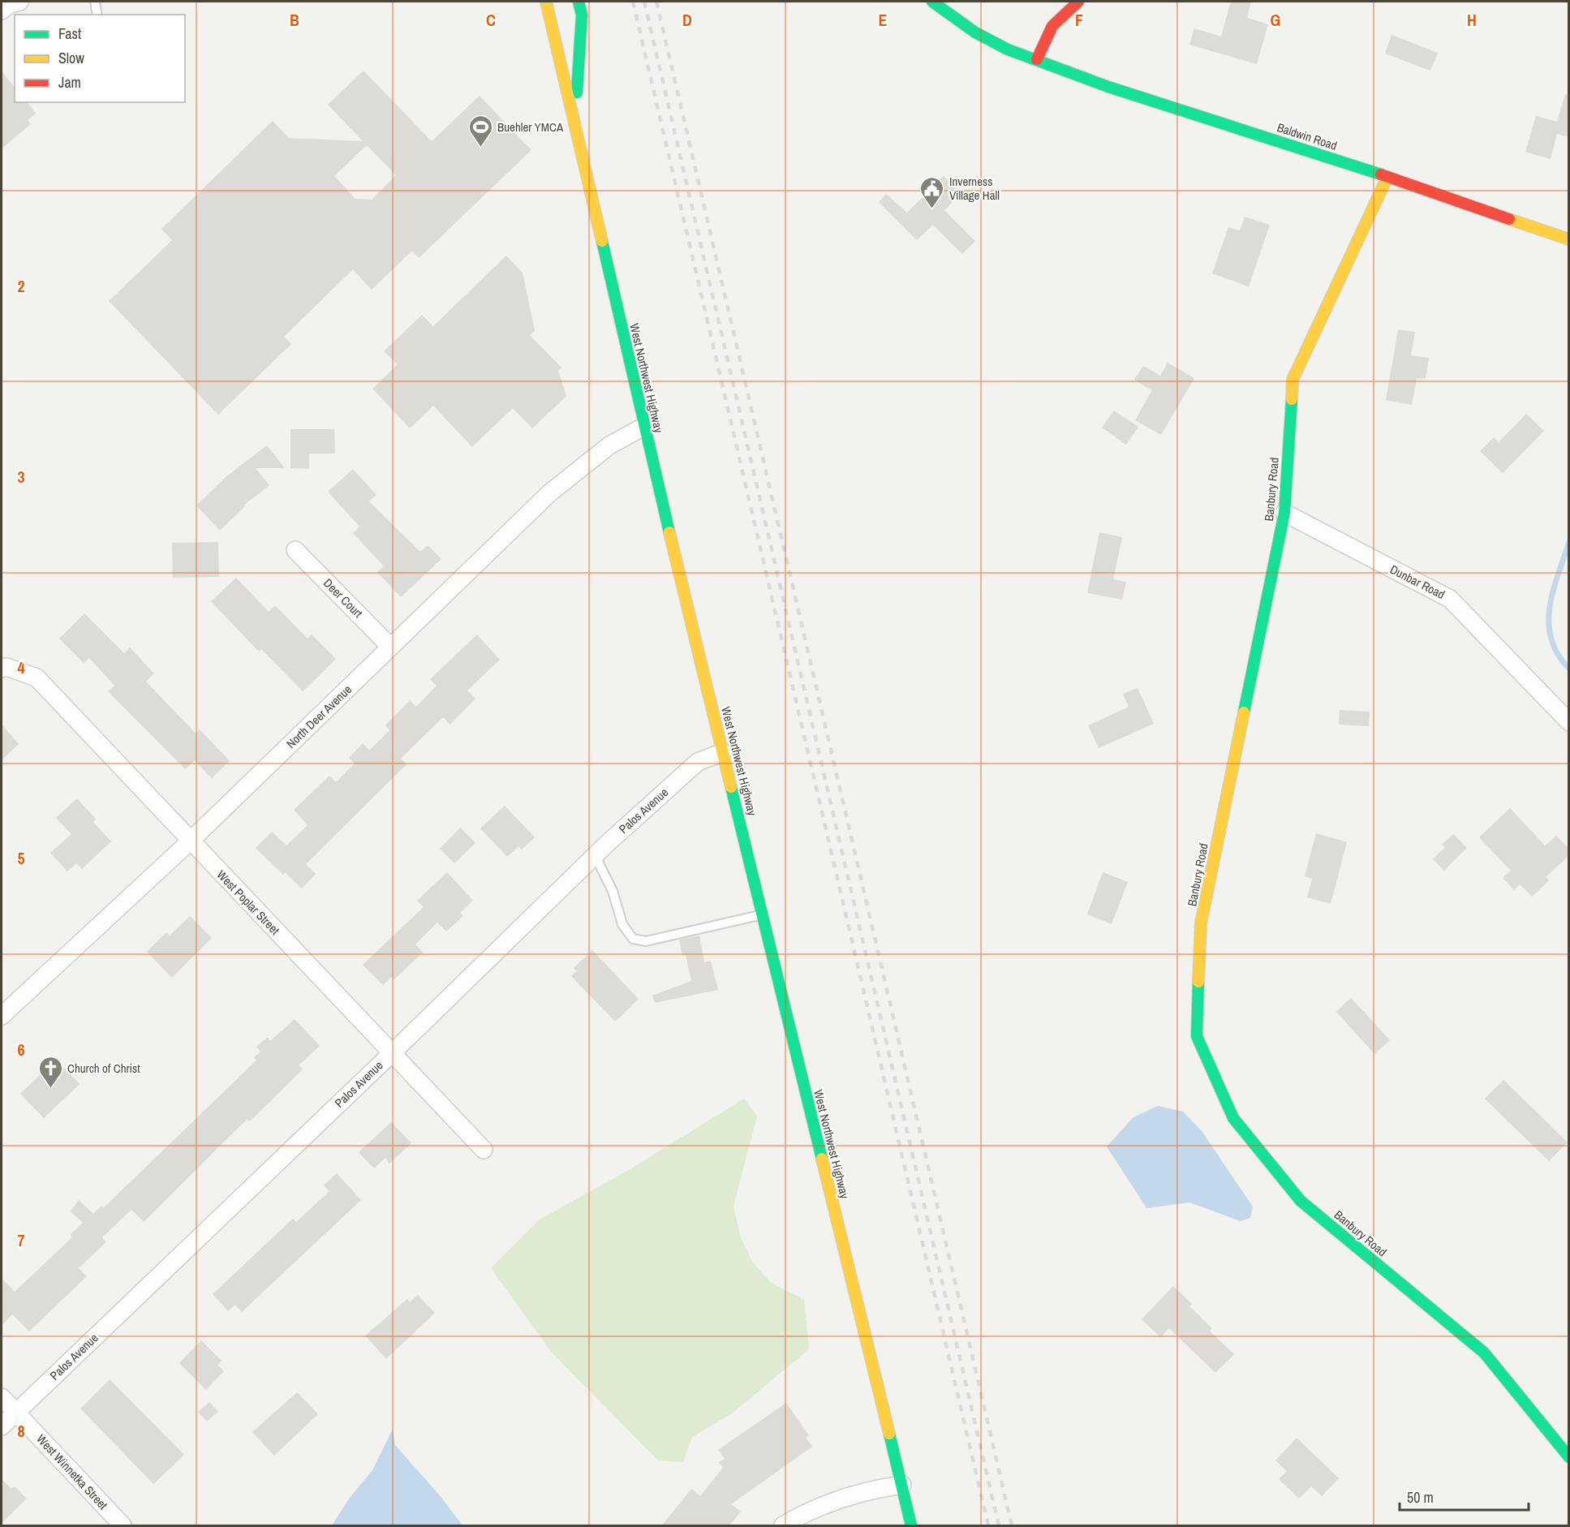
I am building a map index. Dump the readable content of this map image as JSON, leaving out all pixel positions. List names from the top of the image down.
{
  "streets": {
    "street": [
      "Baldwin Road",
      "West Northwest Highway",
      "Banbury Road",
      "Dunbar Road",
      "Deer Court",
      "North Deer Avenue",
      "Palos Avenue",
      "West Poplar Street",
      "West Winnetka Street"
    ]
  },
  "crossings": [
    ["Baldwin Road", "Banbury Road"],
    ["West Northwest Highway", "North Deer Avenue"],
    ["West Northwest Highway", "Palos Avenue"],
    ["Banbury Road", "Dunbar Road"],
    ["Deer Court", "North Deer Avenue"],
    ["North Deer Avenue", "West Poplar Street"],
    ["Palos Avenue", "West Poplar Street"],
    ["Palos Avenue", "West Winnetka Street"]
  ],
  "places": {
    "sports": ["Buehler YMCA"],
    "public building": ["Inverness Village Hall"],
    "church": ["Church of Christ"]
  },
  "legend": ["Fast", "Slow", "Jam"],
  "scale_bar": "50 m",
  "grid": {
    "columns": [
      "B",
      "C",
      "D",
      "E",
      "F",
      "G",
      "H"
    ],
    "rows": [
      "2",
      "3",
      "4",
      "5",
      "6",
      "7",
      "8"
    ]
  }
}
